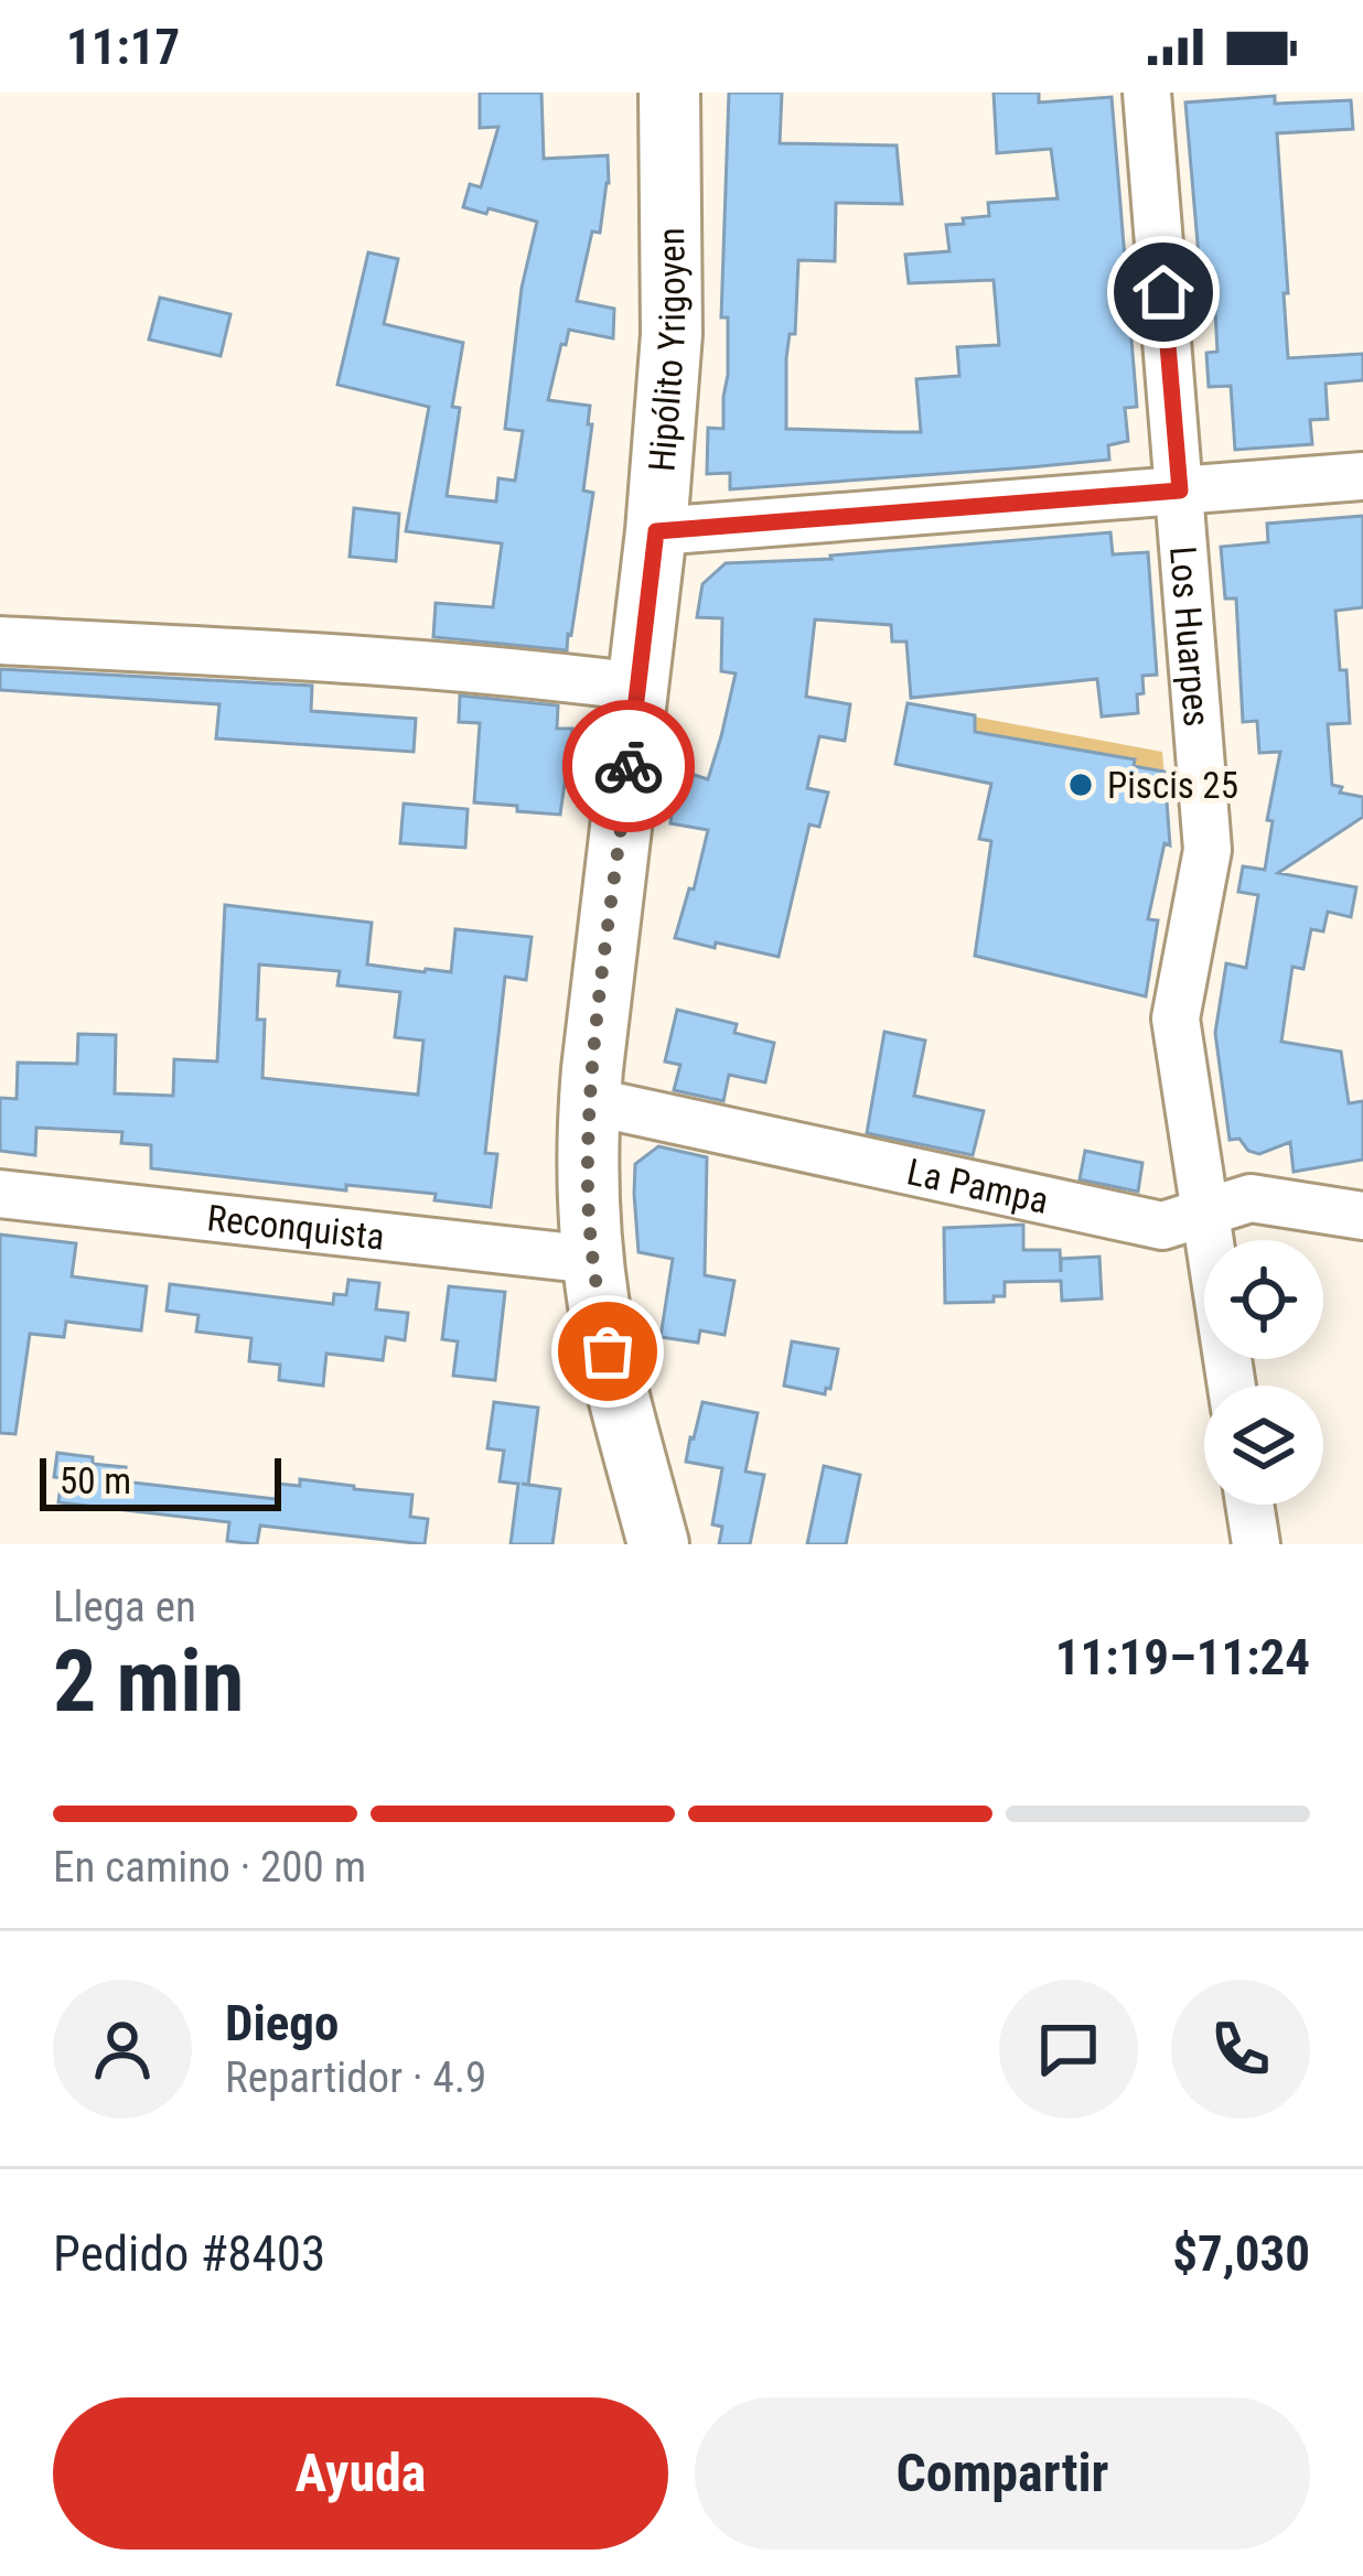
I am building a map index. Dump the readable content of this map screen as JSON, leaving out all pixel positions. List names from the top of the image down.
{
  "streets": {
    "main road": ["Hipólito Yrigoyen"],
    "street": ["Los Huarpes", "La Pampa", "Reconquista"]
  },
  "crossings": [
    ["Hipólito Yrigoyen", "La Pampa"],
    ["Hipólito Yrigoyen", "Reconquista"],
    ["Los Huarpes", "La Pampa"]
  ],
  "places": ["Piscis 25"],
  "scale_bar": "50 m",
  "page": {
    "status": "11:17",
    "scale": "50 m",
    "heading": ["2 min", "Llega en", "11:19–11:24"],
    "panel": [
      "Diego",
      "Repartidor · 4.9",
      "Pedido #8403",
      "$7,030"
    ],
    "bar": "En camino · 200 m",
    "buttons": ["Ayuda", "Compartir"]
  }
}
